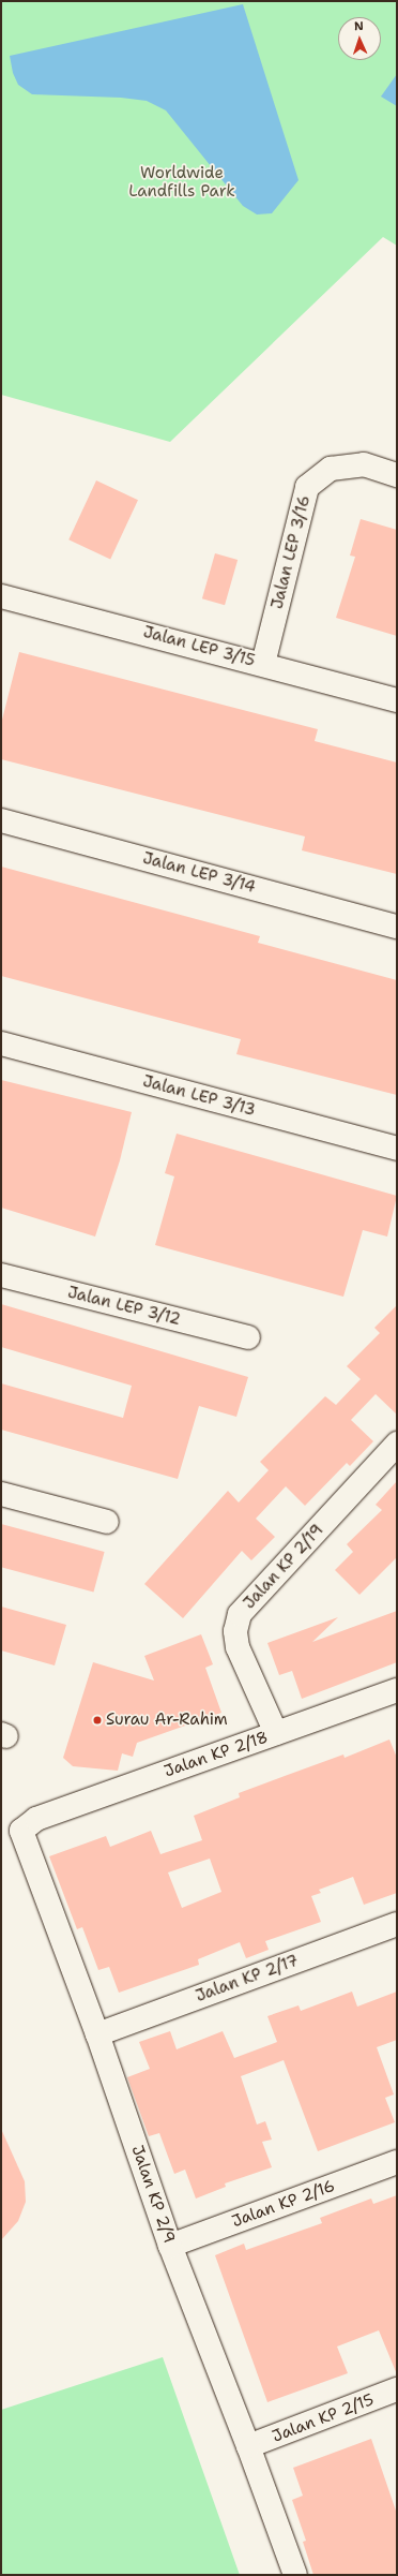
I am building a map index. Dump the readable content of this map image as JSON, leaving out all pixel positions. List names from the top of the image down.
{
  "streets": {
    "street": [
      "Jalan LEP 3/16",
      "Jalan LEP 3/15",
      "Jalan LEP 3/14",
      "Jalan LEP 3/13",
      "Jalan LEP 3/12",
      "Jalan KP 2/19",
      "Jalan KP 2/18",
      "Jalan KP 2/17",
      "Jalan KP 2/9",
      "Jalan KP 2/16",
      "Jalan KP 2/15"
    ]
  },
  "crossings": [
    ["Jalan LEP 3/16", "Jalan LEP 3/15"],
    ["Jalan KP 2/19", "Jalan KP 2/18"],
    ["Jalan KP 2/18", "Jalan KP 2/9"],
    ["Jalan KP 2/17", "Jalan KP 2/9"],
    ["Jalan KP 2/9", "Jalan KP 2/16"],
    ["Jalan KP 2/9", "Jalan KP 2/15"]
  ],
  "parks": ["Worldwide Landfills Park"],
  "places": ["Surau Ar-Rahim"],
  "north": "top"
}
